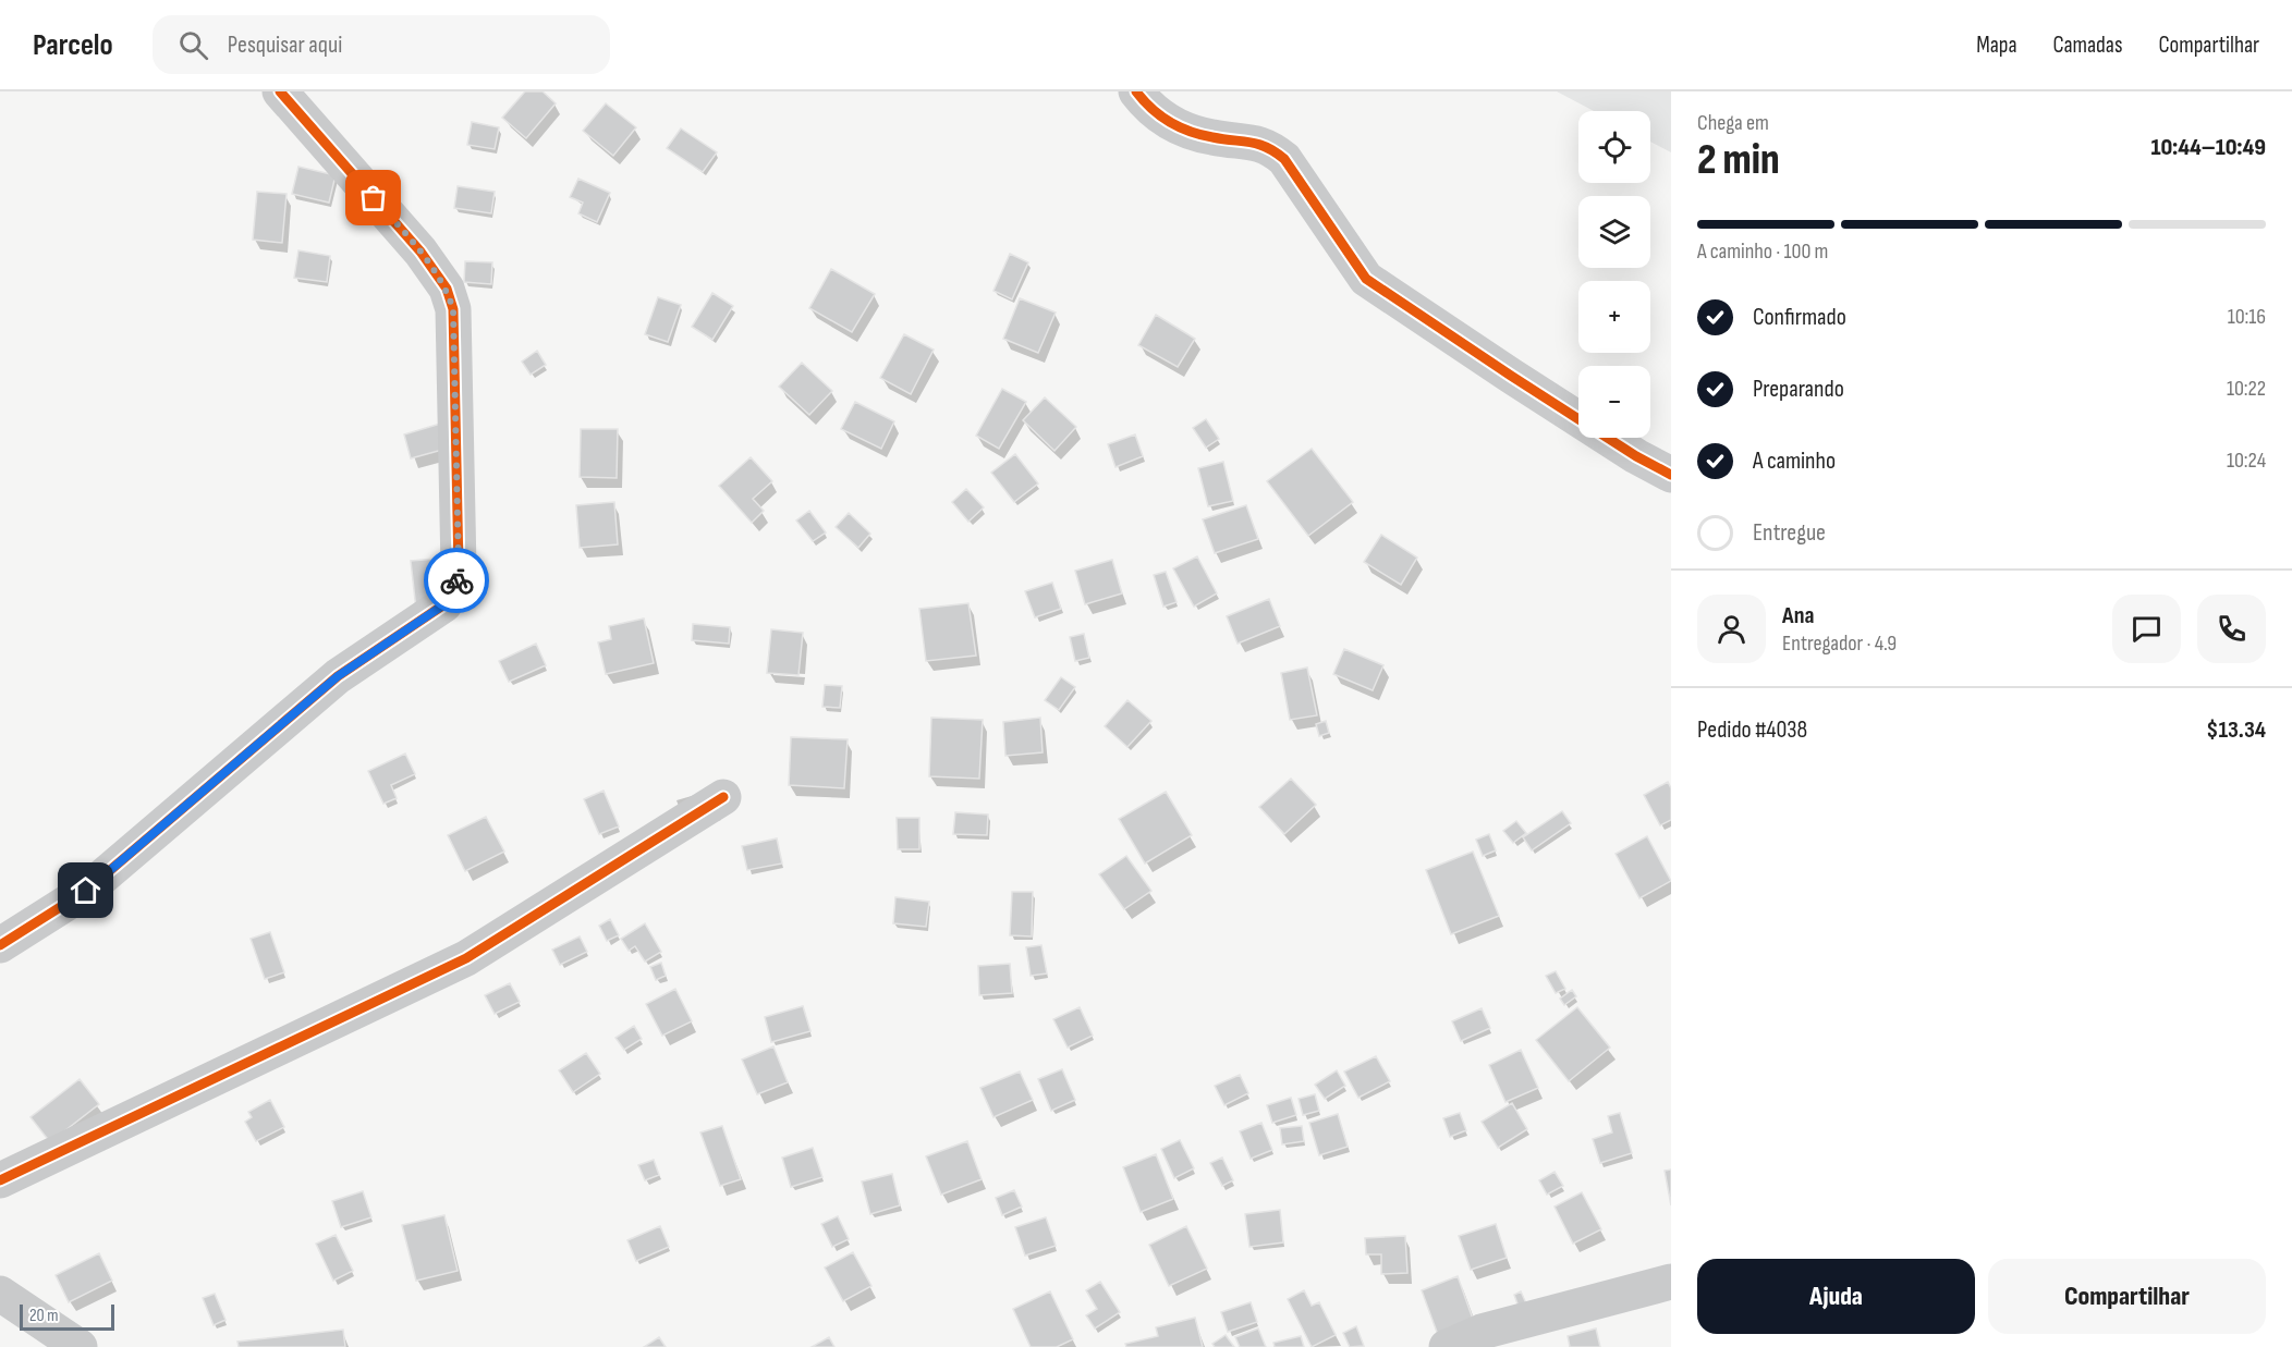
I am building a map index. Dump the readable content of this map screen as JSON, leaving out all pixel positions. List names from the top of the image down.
{
  "scale_bar": "20 m",
  "page": {
    "header": "Parcelo",
    "search": "Pesquisar aqui",
    "nav": ["Mapa", "Camadas", "Compartilhar"],
    "heading": ["2 min", "Chega em", "10:44–10:49"],
    "panel": [
      "Ana",
      "Entregador · 4.9",
      "Pedido #4038",
      "$13.34"
    ],
    "map_buttons": ["+", "−"],
    "bar": "A caminho · 100 m",
    "list": [
      ["Confirmado", "10:16"],
      ["Preparando", "10:22"],
      ["A caminho", "10:24"],
      "Entregue"
    ],
    "buttons": ["Ajuda", "Compartilhar"],
    "scale": "20 m"
  }
}
